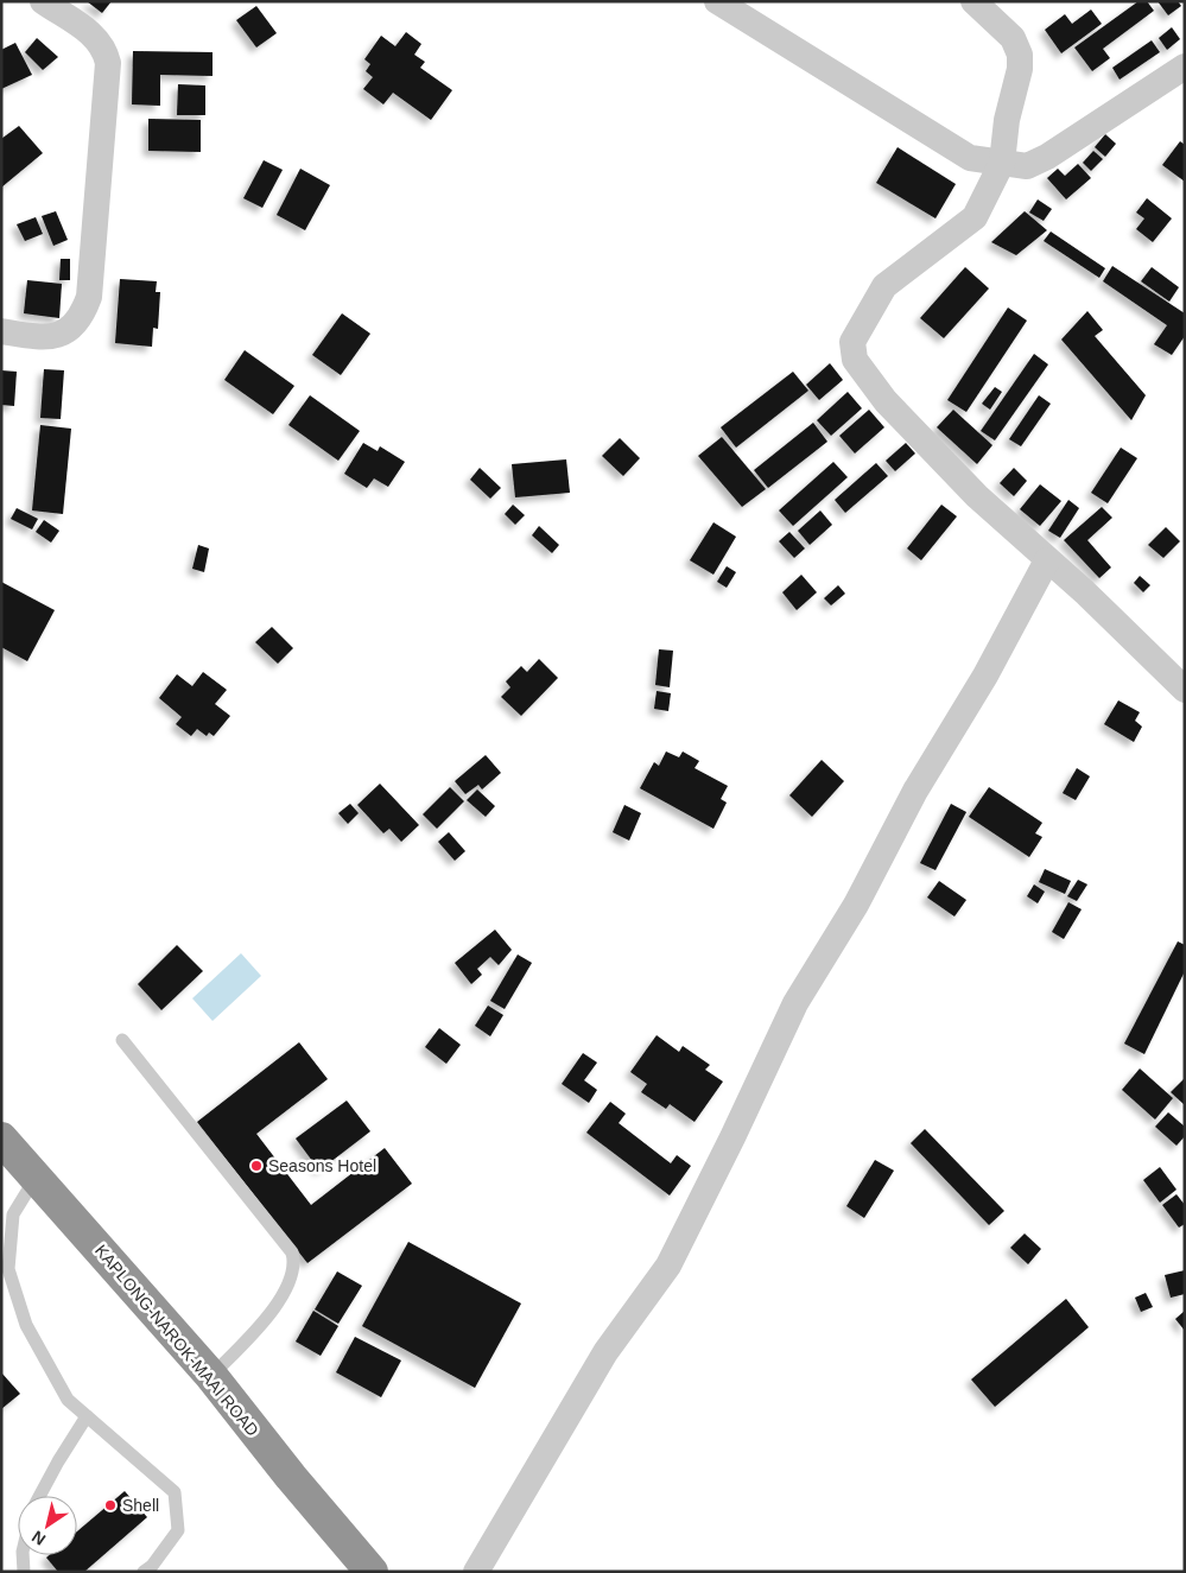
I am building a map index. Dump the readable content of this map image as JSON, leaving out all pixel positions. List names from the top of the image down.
{
  "streets": {
    "highway": ["KAPLONG-NAROK-MAAI ROAD"]
  },
  "places": ["Seasons Hotel", "Shell"],
  "north": "bottom left"
}
